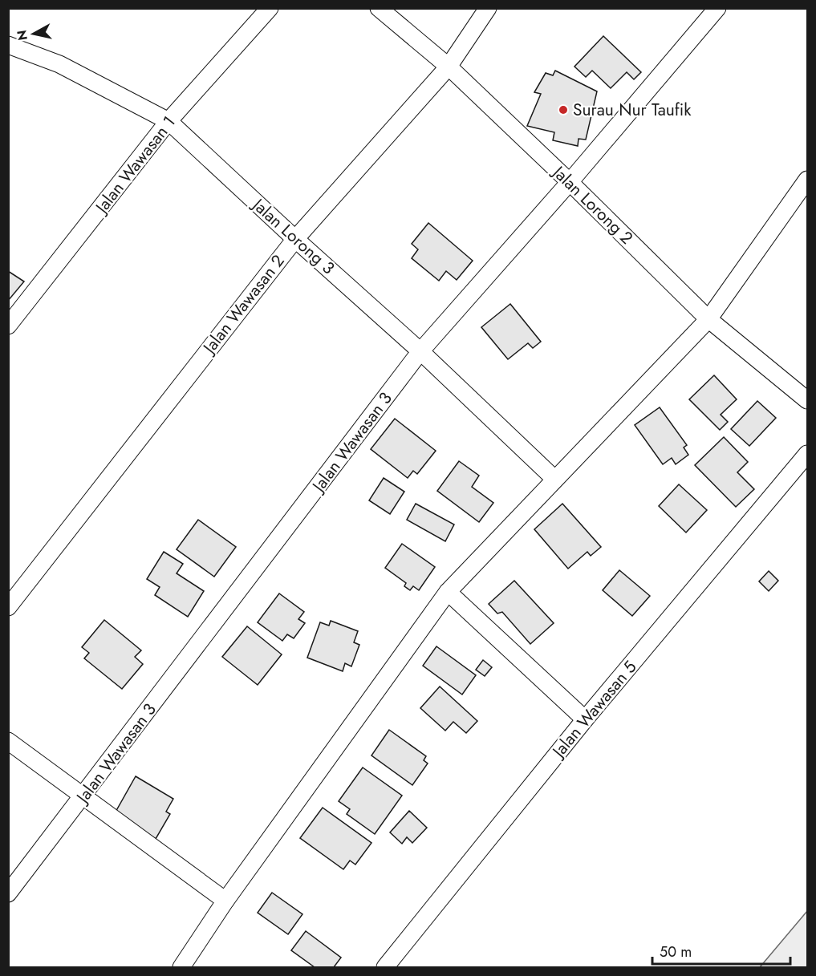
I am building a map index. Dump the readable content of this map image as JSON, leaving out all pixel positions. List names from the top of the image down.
{
  "streets": {
    "street": [
      "Jalan Wawasan 1",
      "Jalan Lorong 2",
      "Jalan Lorong 3",
      "Jalan Wawasan 2",
      "Jalan Wawasan 3",
      "Jalan Wawasan 5"
    ]
  },
  "crossings": [
    ["Jalan Wawasan 1", "Jalan Lorong 3"],
    ["Jalan Lorong 2", "Jalan Wawasan 2"],
    ["Jalan Lorong 2", "Jalan Wawasan 3"],
    ["Jalan Lorong 3", "Jalan Wawasan 2"],
    ["Jalan Lorong 3", "Jalan Wawasan 3"]
  ],
  "places": ["Surau Nur Taufik"],
  "scale_bar": "50 m",
  "north": "left"
}
